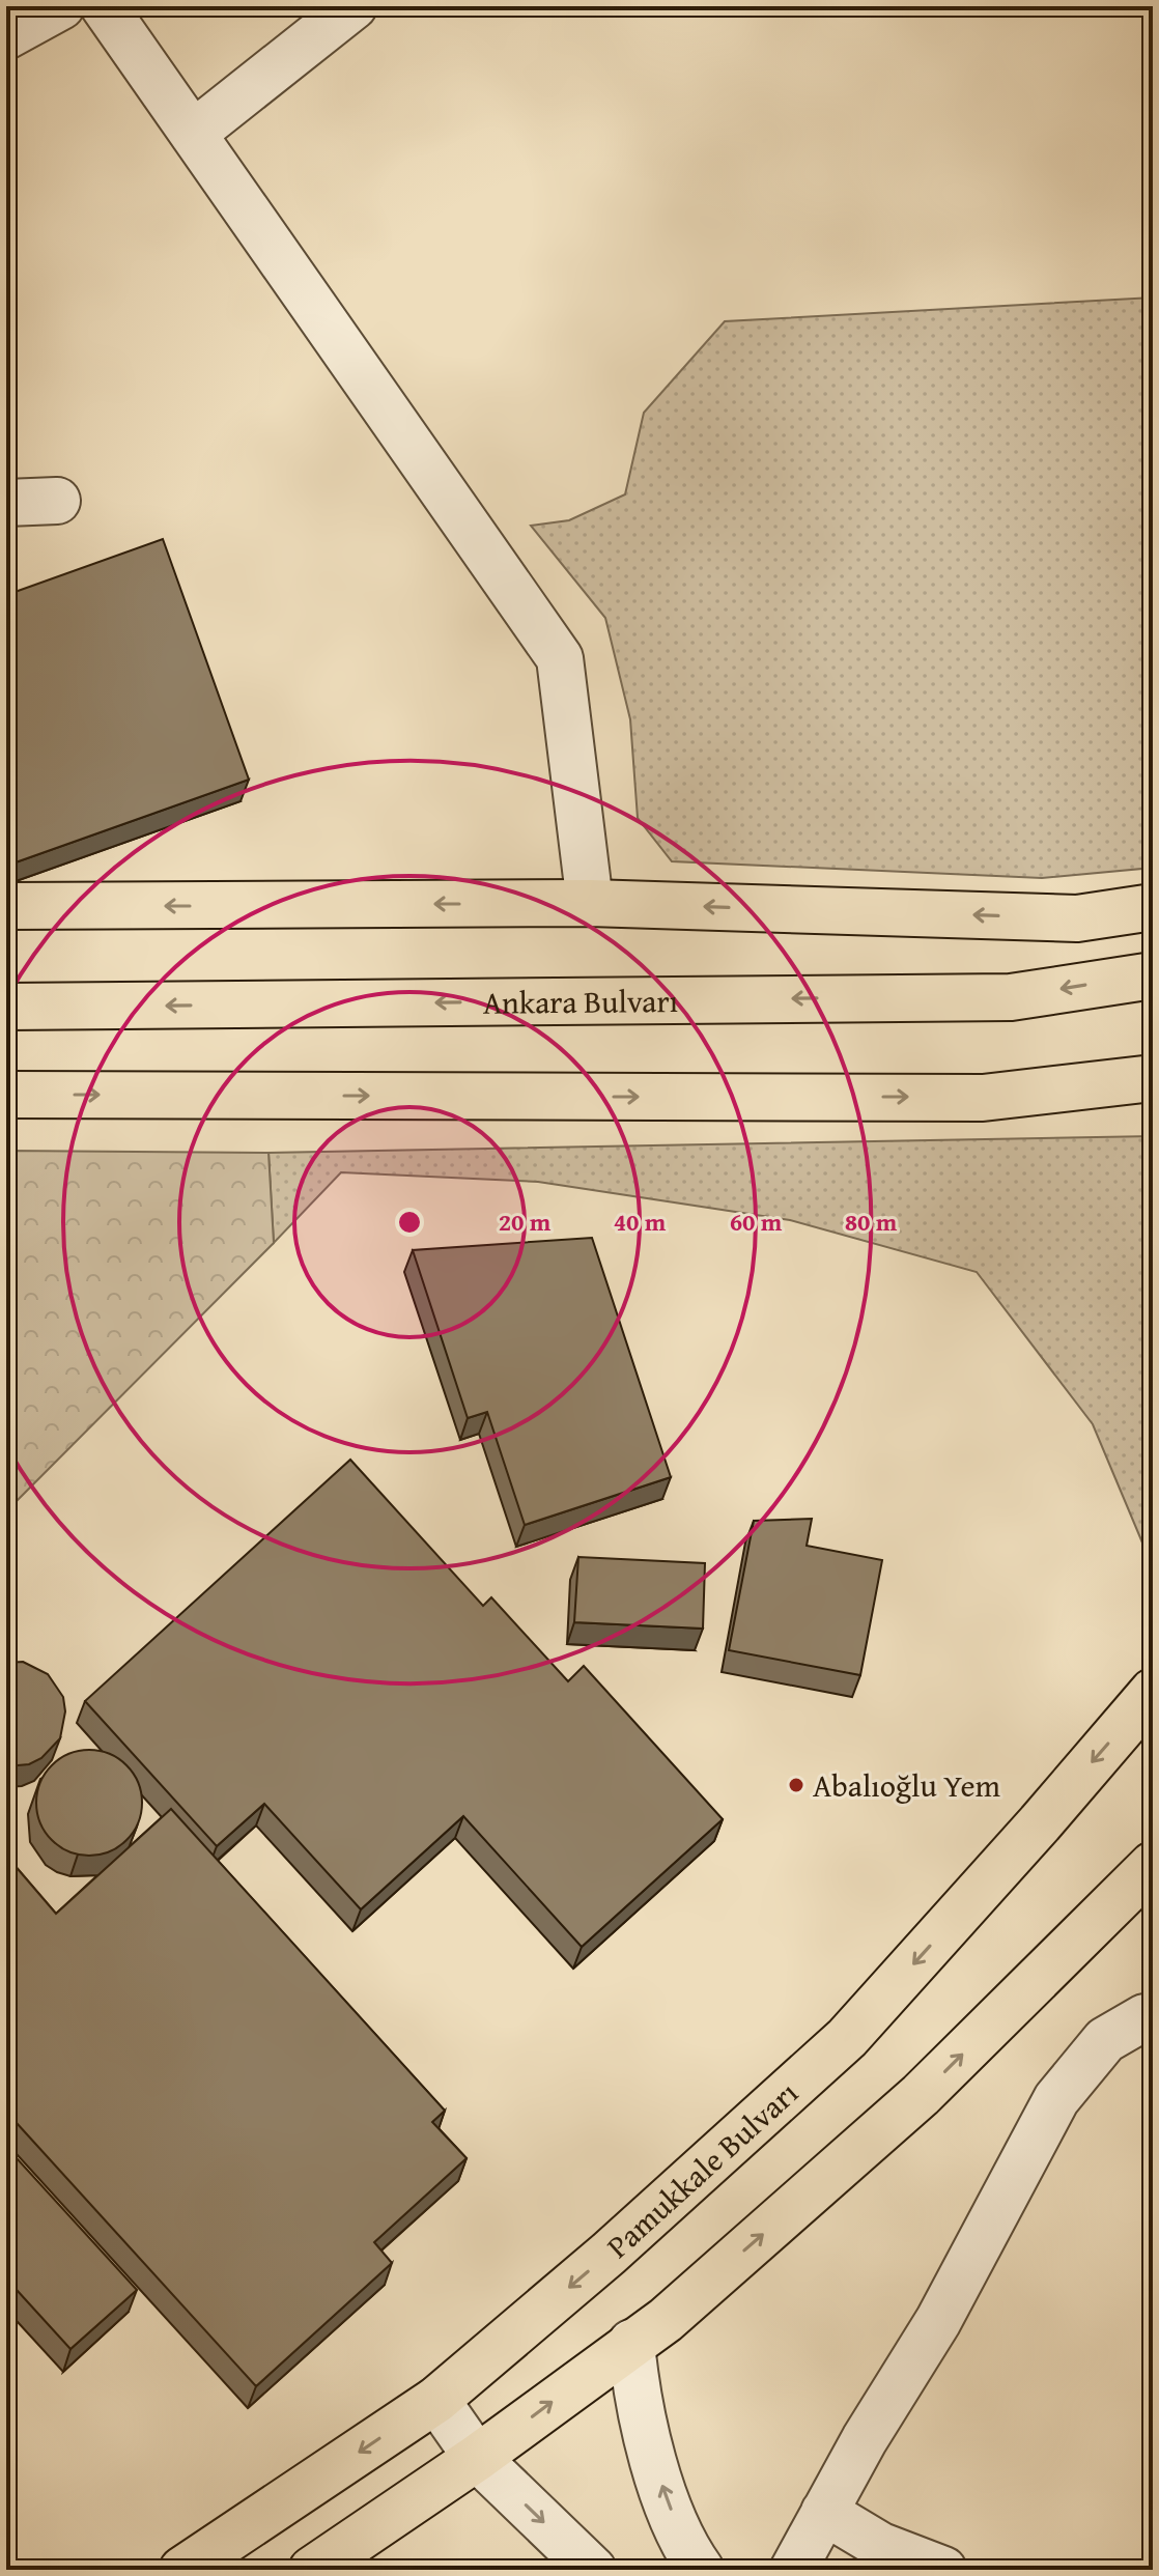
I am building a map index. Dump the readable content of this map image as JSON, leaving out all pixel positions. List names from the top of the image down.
{
  "streets": {
    "main road": ["Ankara Bulvarı", "Pamukkale Bulvarı"]
  },
  "places": ["Abalıoğlu Yem"],
  "rings": [
    "20 m",
    "40 m",
    "60 m",
    "80 m"
  ]
}
